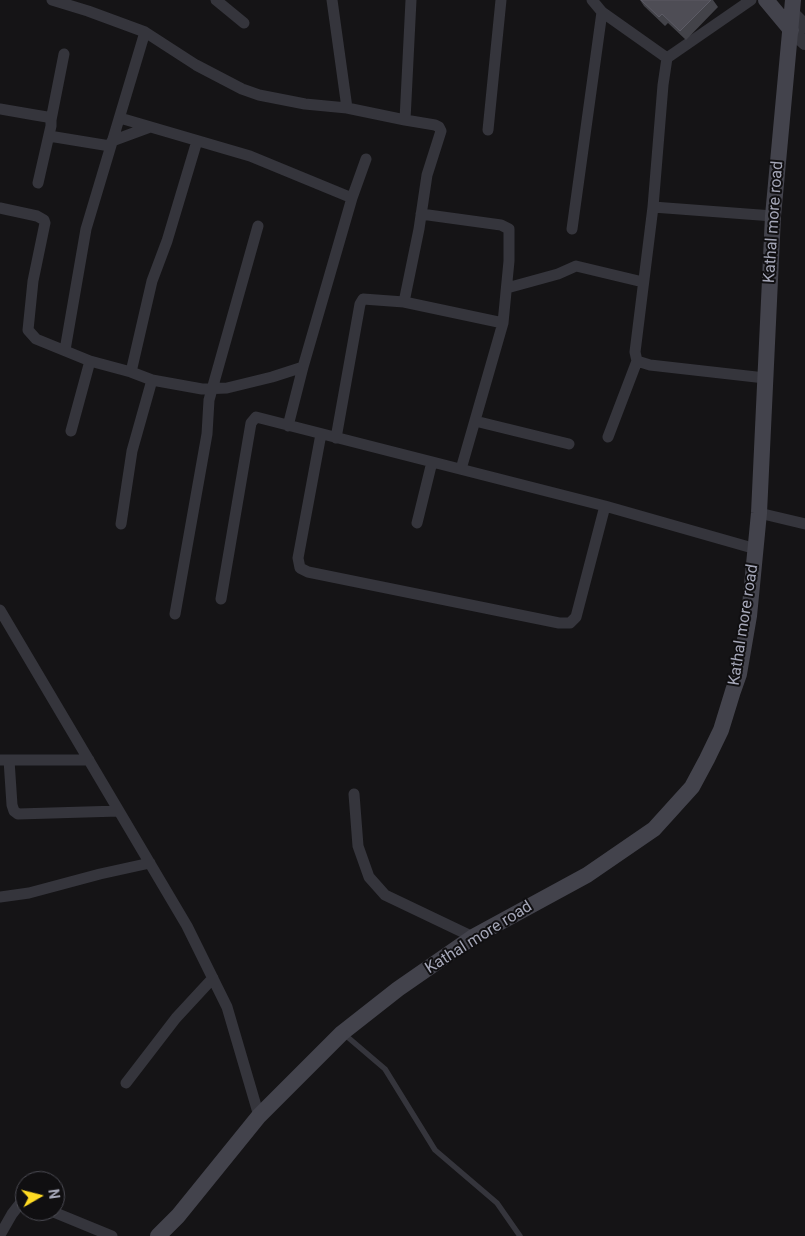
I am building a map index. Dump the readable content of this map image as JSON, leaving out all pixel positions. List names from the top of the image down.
{
  "streets": {
    "main road": ["Kathal more road"]
  },
  "north": "right"
}
